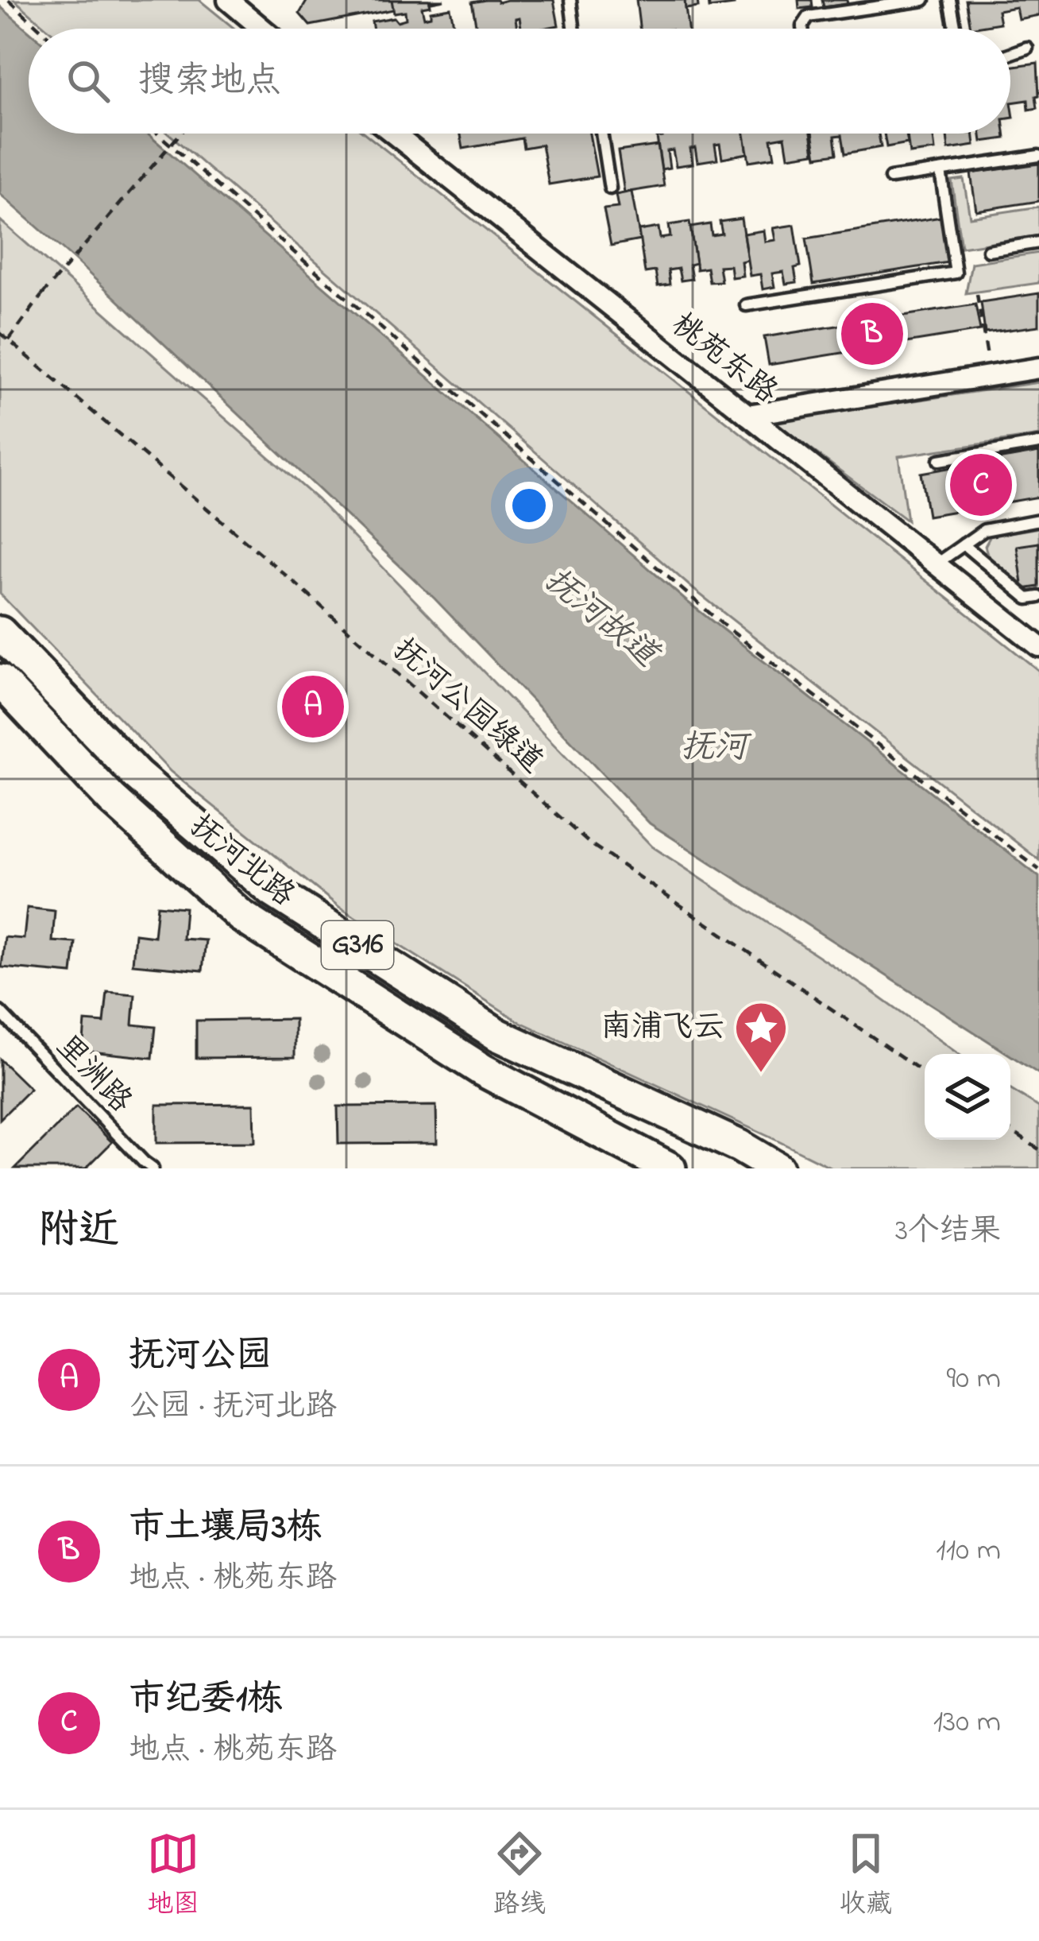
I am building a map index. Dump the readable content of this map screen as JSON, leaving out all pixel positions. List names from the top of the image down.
{
  "streets": {
    "main road": ["抚河北路", "G316"],
    "street": ["桃苑东路"],
    "lane": ["里洲路"],
    "path": ["抚河公园绿道"]
  },
  "water": ["抚河故道", "抚河"],
  "places": {
    "place": ["南浦飞云"]
  },
  "page": {
    "search": "搜索地点",
    "pins": ["B", "C", "A"],
    "heading": ["附近", "3个结果"],
    "list": [
      {
        "mark": "A",
        "name": "抚河公园",
        "note": "公园 · 抚河北路",
        "value": "90 m"
      },
      {
        "mark": "B",
        "name": "市土壤局3栋",
        "note": "地点 · 桃苑东路",
        "value": "110 m"
      },
      {
        "mark": "C",
        "name": "市纪委1栋",
        "note": "地点 · 桃苑东路",
        "value": "130 m"
      }
    ],
    "nav": ["地图", "路线", "收藏"]
  }
}
